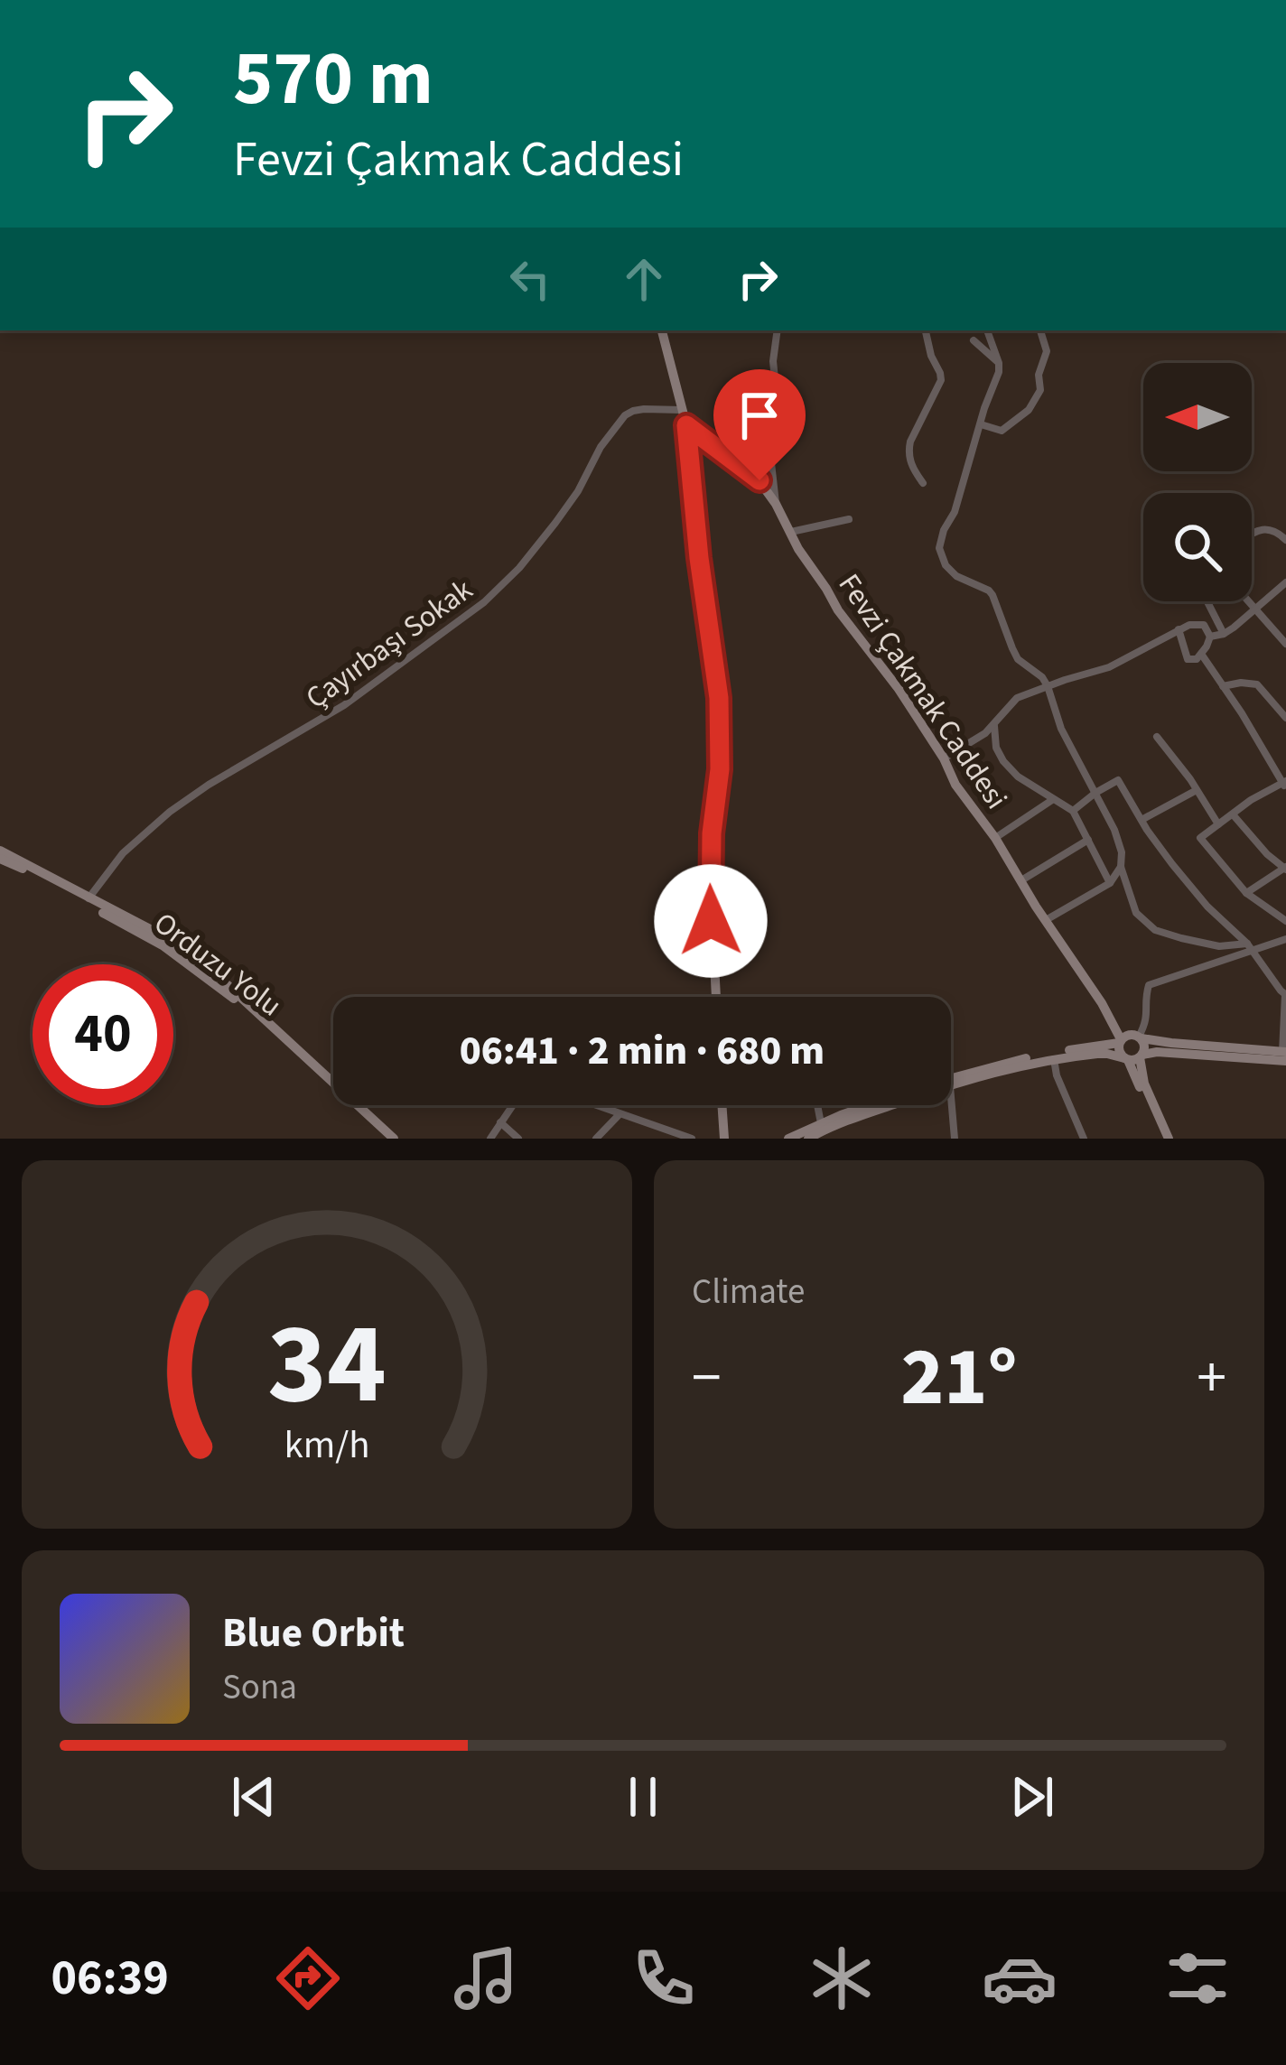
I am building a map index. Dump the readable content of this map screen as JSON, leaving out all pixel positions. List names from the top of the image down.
{
  "streets": {
    "street": ["Çayırbaşı Sokak", "Fevzi Çakmak Caddesi", "Orduzu Yolu"]
  },
  "north": "left",
  "page": {
    "turn": ["570 m", "Fevzi Çakmak Caddesi"],
    "limit": "40",
    "trip": "06:41 · 2 min · 680 m",
    "tile": "Climate",
    "heat": ["−", "21°", "+"],
    "song": ["Blue Orbit", "Sona"],
    "tabs": "06:39",
    "gauge": ["34", "km/h"]
  }
}
